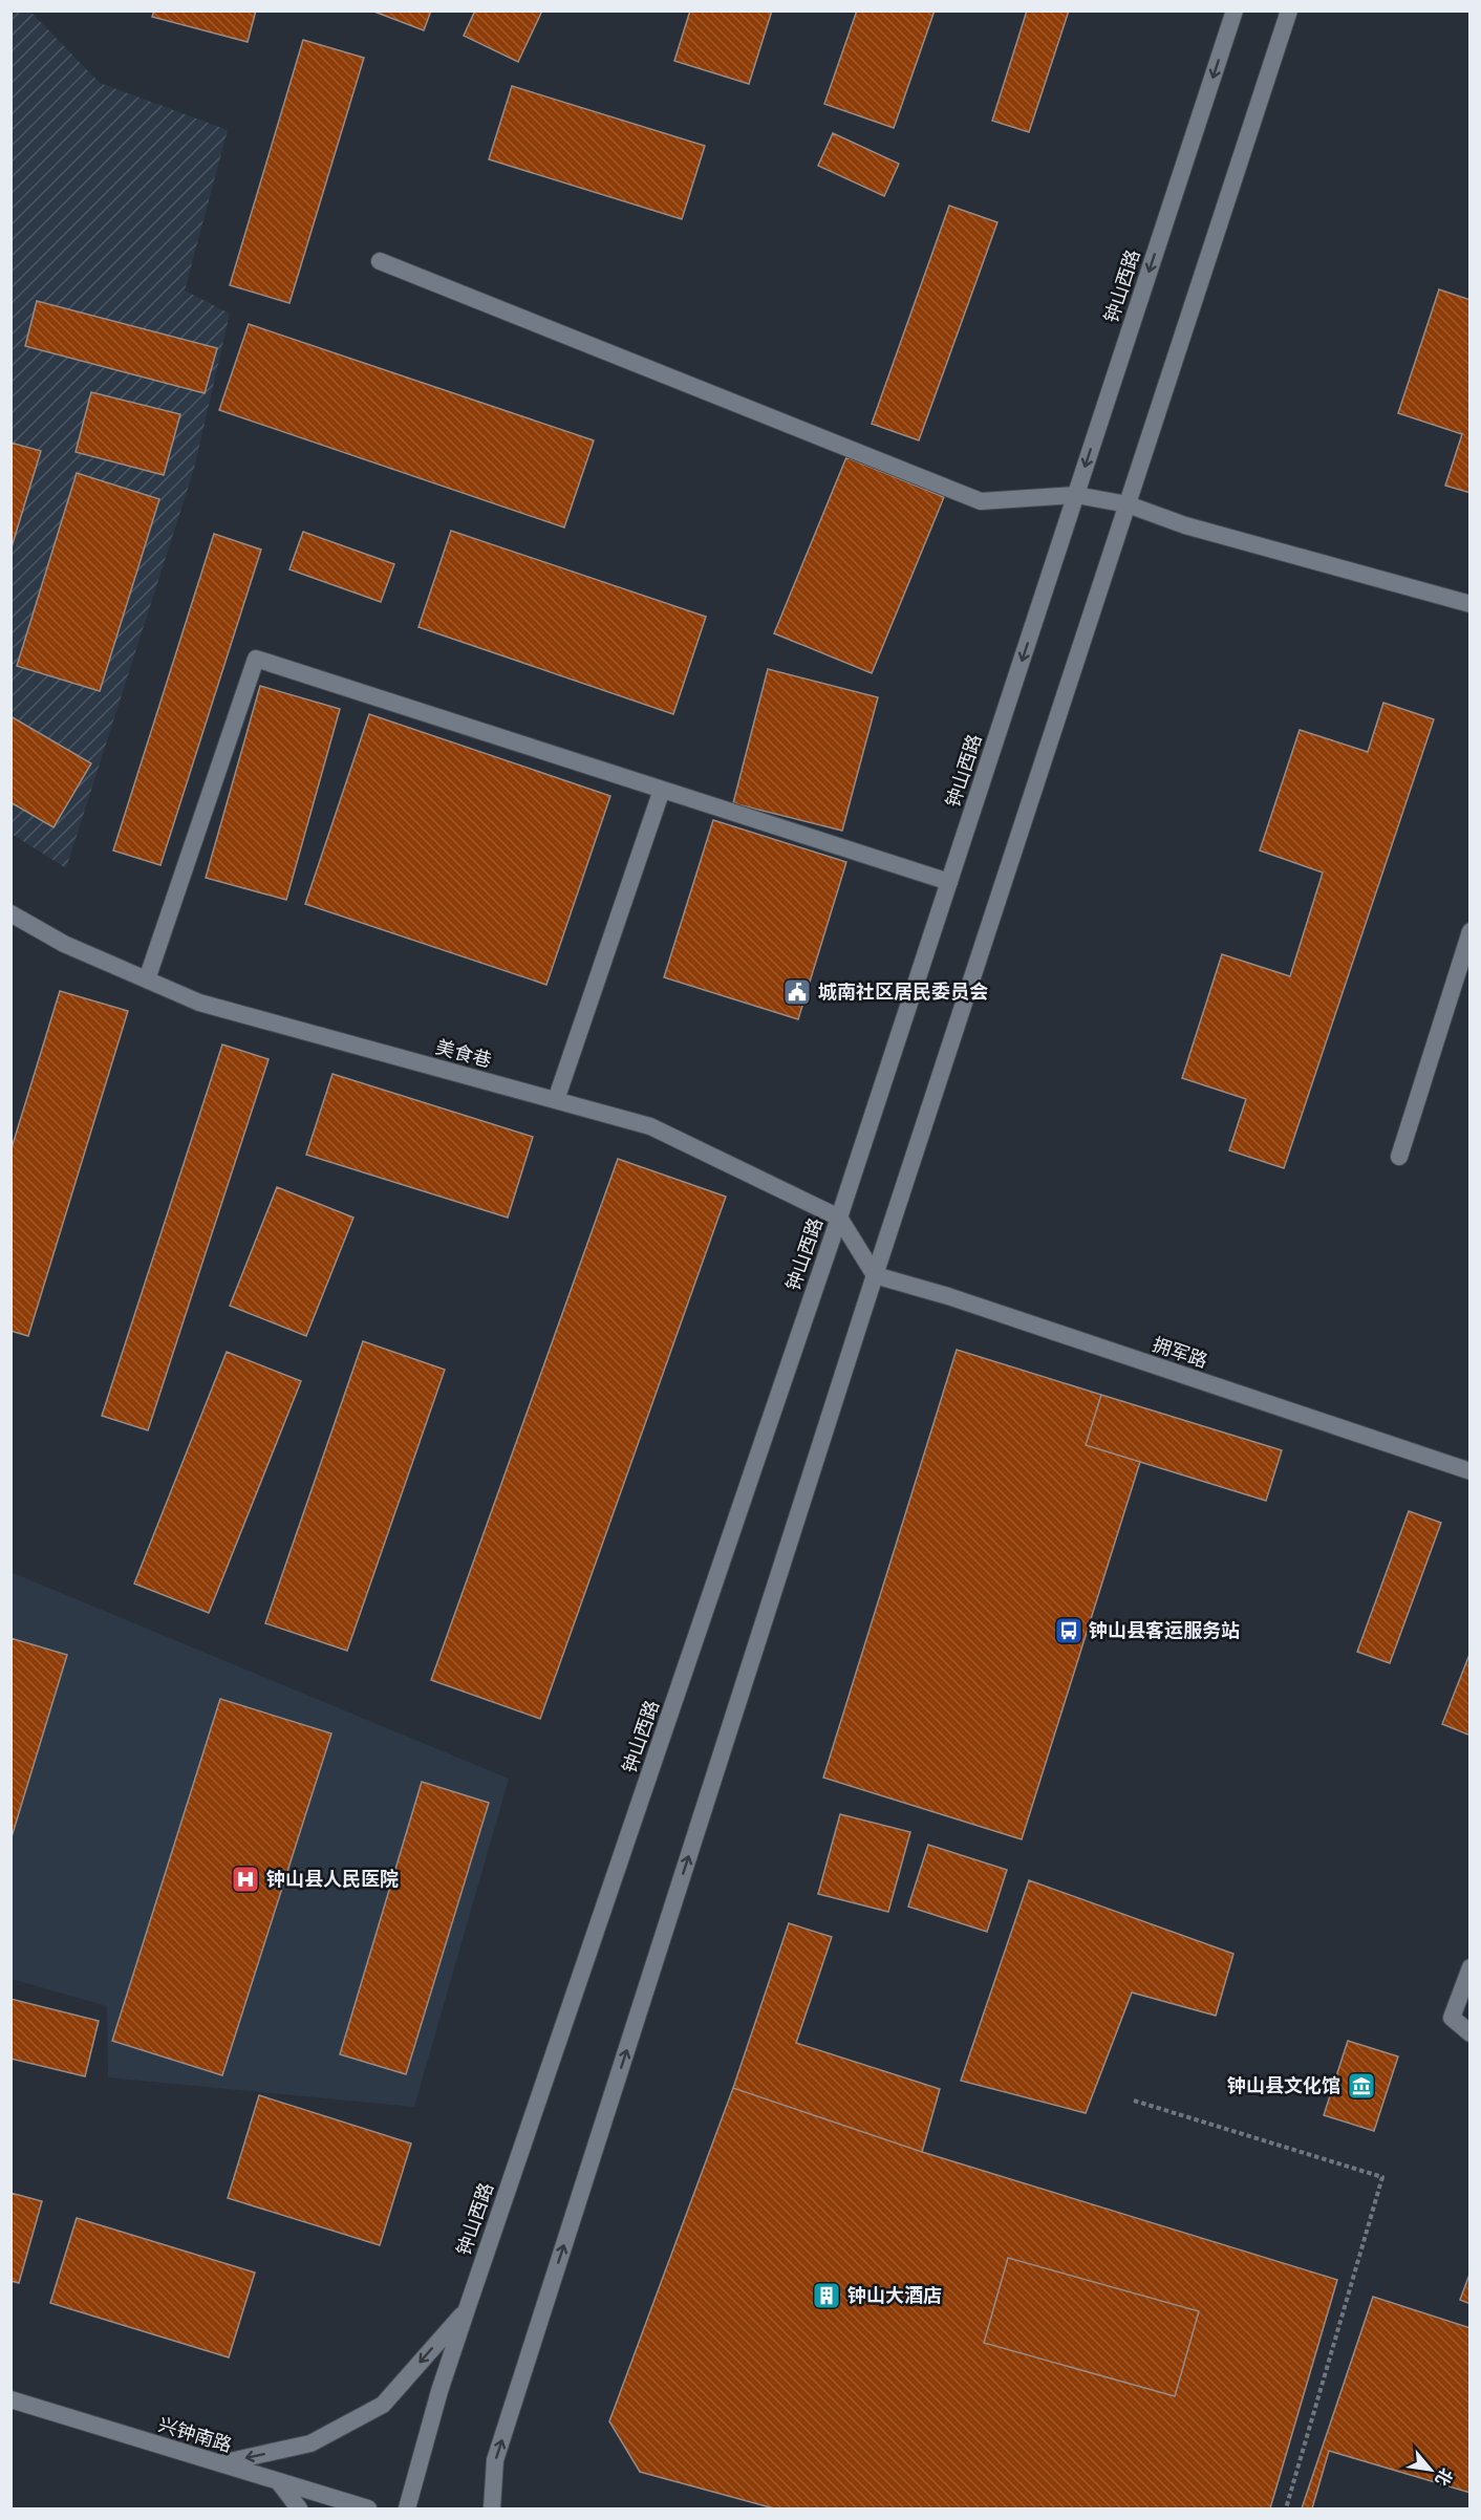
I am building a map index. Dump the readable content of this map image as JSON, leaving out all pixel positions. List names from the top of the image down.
{
  "streets": {
    "main road": [
      "钟山西路",
      "美食巷",
      "拥军路",
      "兴钟南路"
    ]
  },
  "crossings": [
    ["钟山西路", "美食巷"]
  ],
  "places": {
    "public building": ["城南社区居民委员会"],
    "bus stop": ["钟山县客运服务站"],
    "hospital": ["钟山县人民医院"],
    "museum": ["钟山县文化馆"],
    "building": ["钟山大酒店"]
  },
  "north": "bottom right"
}
